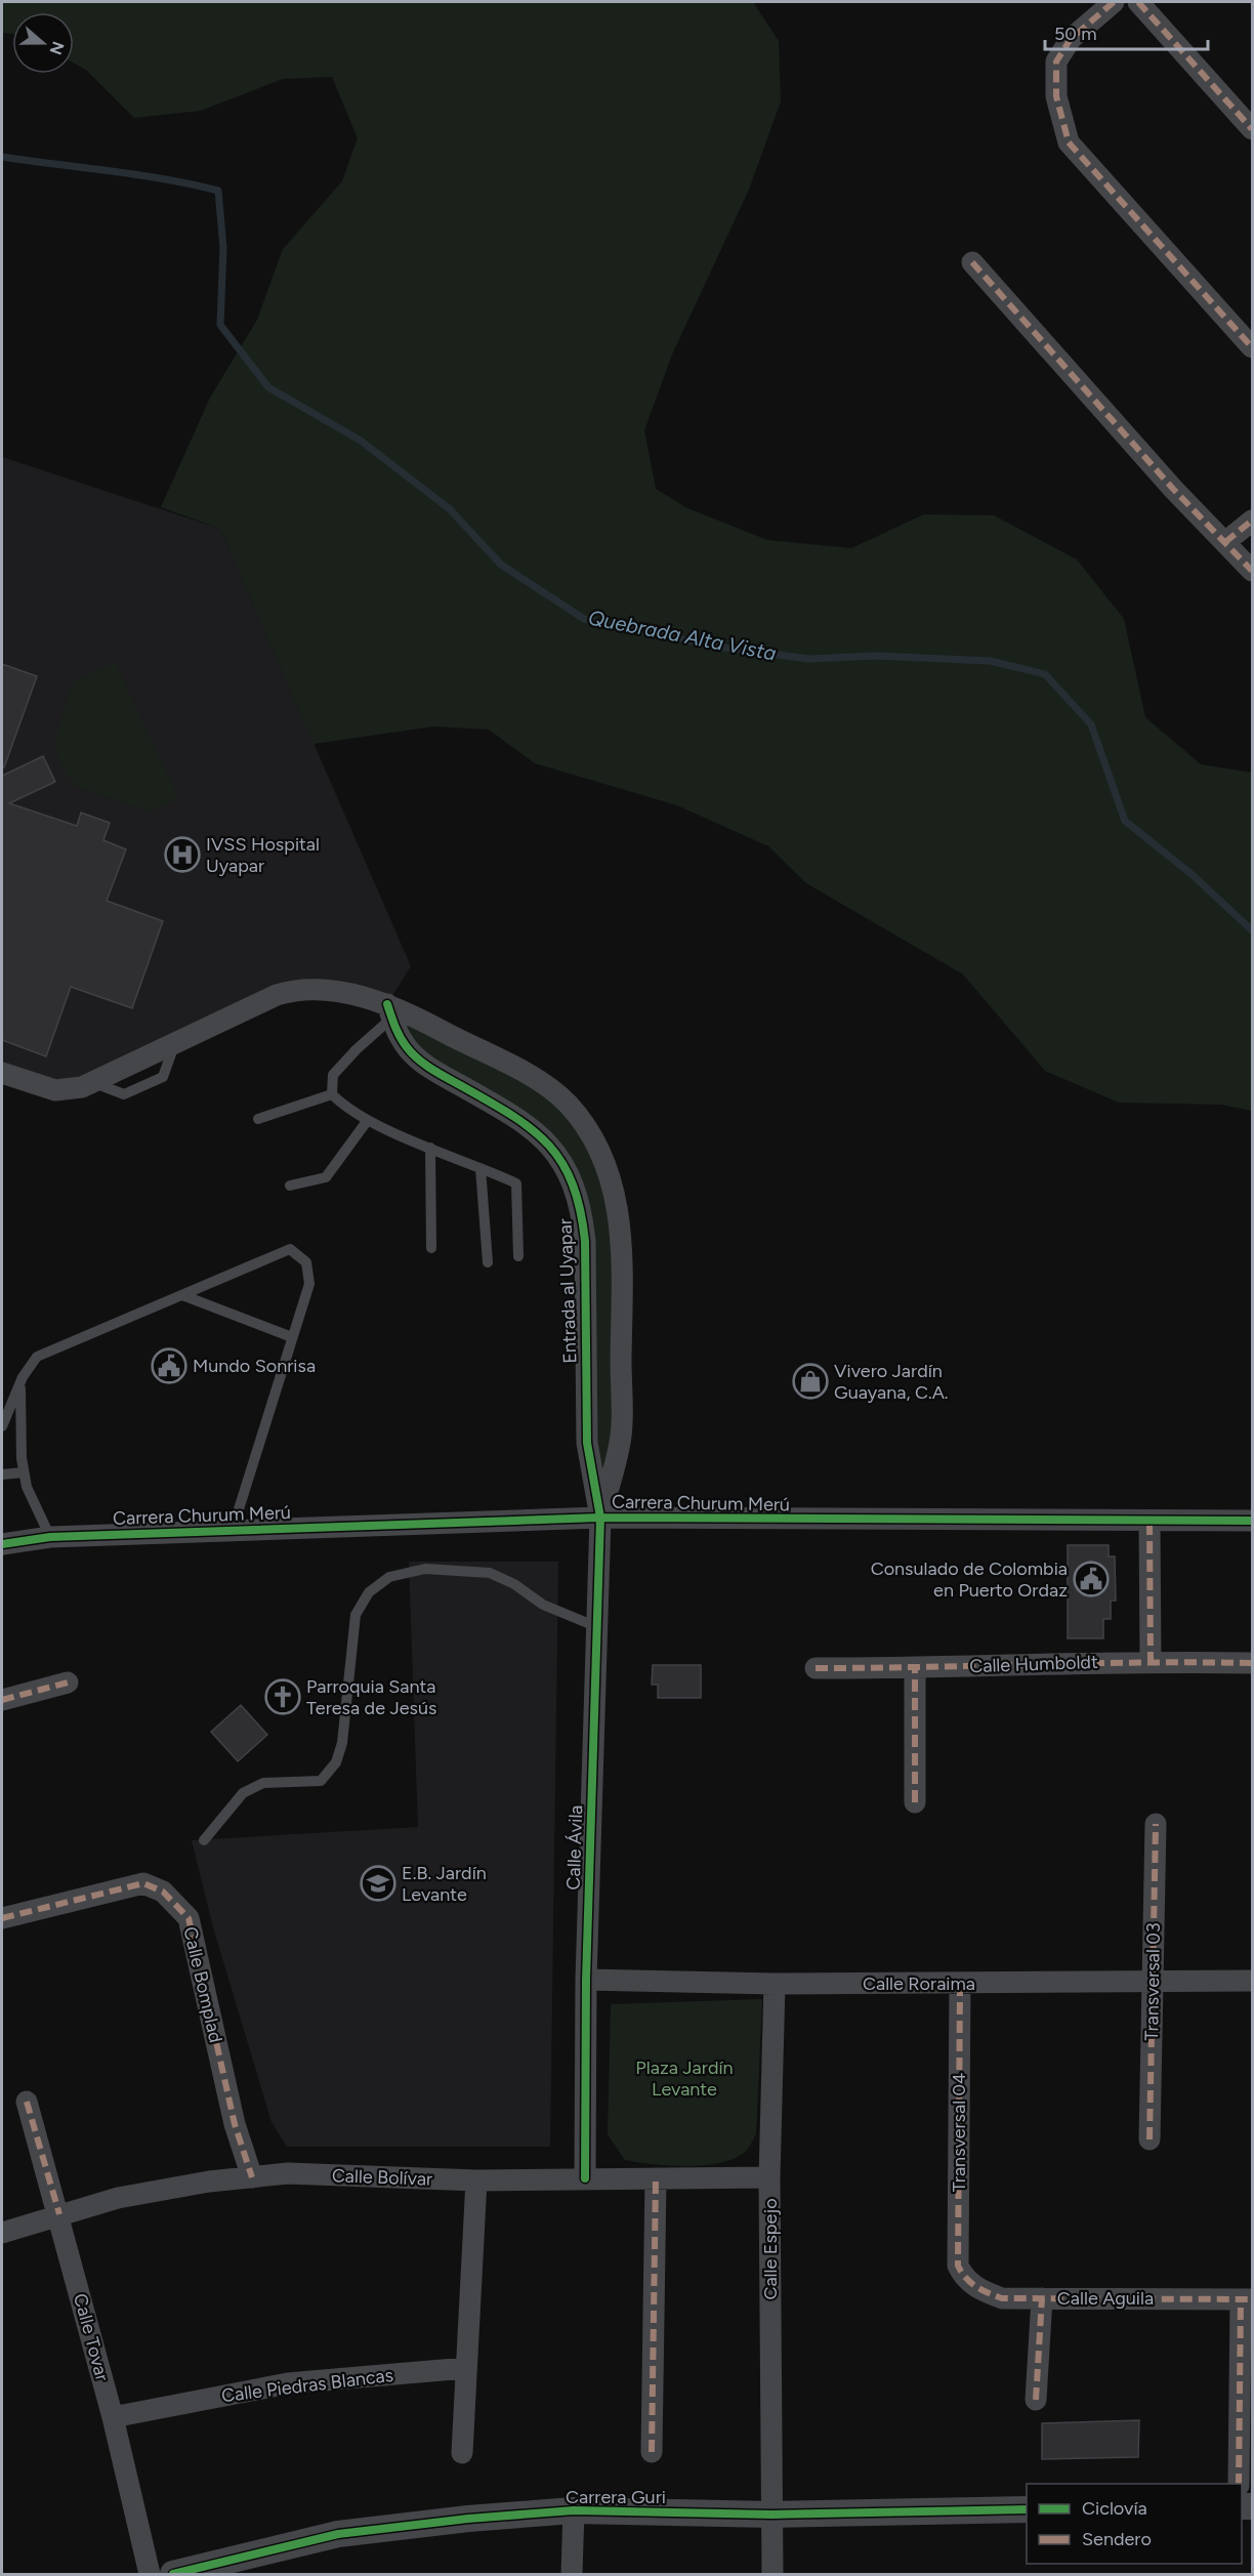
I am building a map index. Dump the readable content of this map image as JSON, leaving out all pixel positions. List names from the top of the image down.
{
  "streets": {
    "street": [
      "Entrada al Uyapar",
      "Carrera Churum Merú",
      "Calle Humboldt",
      "Calle Ávila",
      "Transversal 03",
      "Calle Roraima",
      "Calle Bomplad",
      "Transversal 04",
      "Calle Bolívar",
      "Calle Espejo",
      "Calle Aguila",
      "Calle Tovar",
      "Calle Piedras Blancas",
      "Carrera Guri"
    ]
  },
  "crossings": [
    ["Entrada al Uyapar", "Carrera Churum Merú"],
    ["Entrada al Uyapar", "Calle Ávila"],
    ["Carrera Churum Merú", "Calle Ávila"],
    ["Calle Ávila", "Calle Roraima"],
    ["Calle Ávila", "Calle Bolívar"],
    ["Transversal 03", "Calle Roraima"],
    ["Calle Roraima", "Transversal 04"],
    ["Calle Roraima", "Calle Espejo"],
    ["Calle Bomplad", "Calle Bolívar"],
    ["Transversal 04", "Calle Aguila"],
    ["Calle Bolívar", "Calle Espejo"],
    ["Calle Bolívar", "Calle Tovar"],
    ["Calle Espejo", "Carrera Guri"],
    ["Calle Tovar", "Calle Piedras Blancas"]
  ],
  "water": ["Quebrada Alta Vista"],
  "parks": ["Plaza Jardín Levante"],
  "places": {
    "hospital": ["IVSS Hospital Uyapar"],
    "public building": ["Mundo Sonrisa", "Consulado de Colombia en Puerto Ordaz"],
    "shop": ["Vivero Jardín Guayana, C.A."],
    "church": ["Parroquia Santa Teresa de Jesús"],
    "school or university": ["E.B. Jardín Levante"]
  },
  "legend": ["Ciclovía", "Sendero"],
  "scale_bar": "50 m",
  "north": "right"
}
